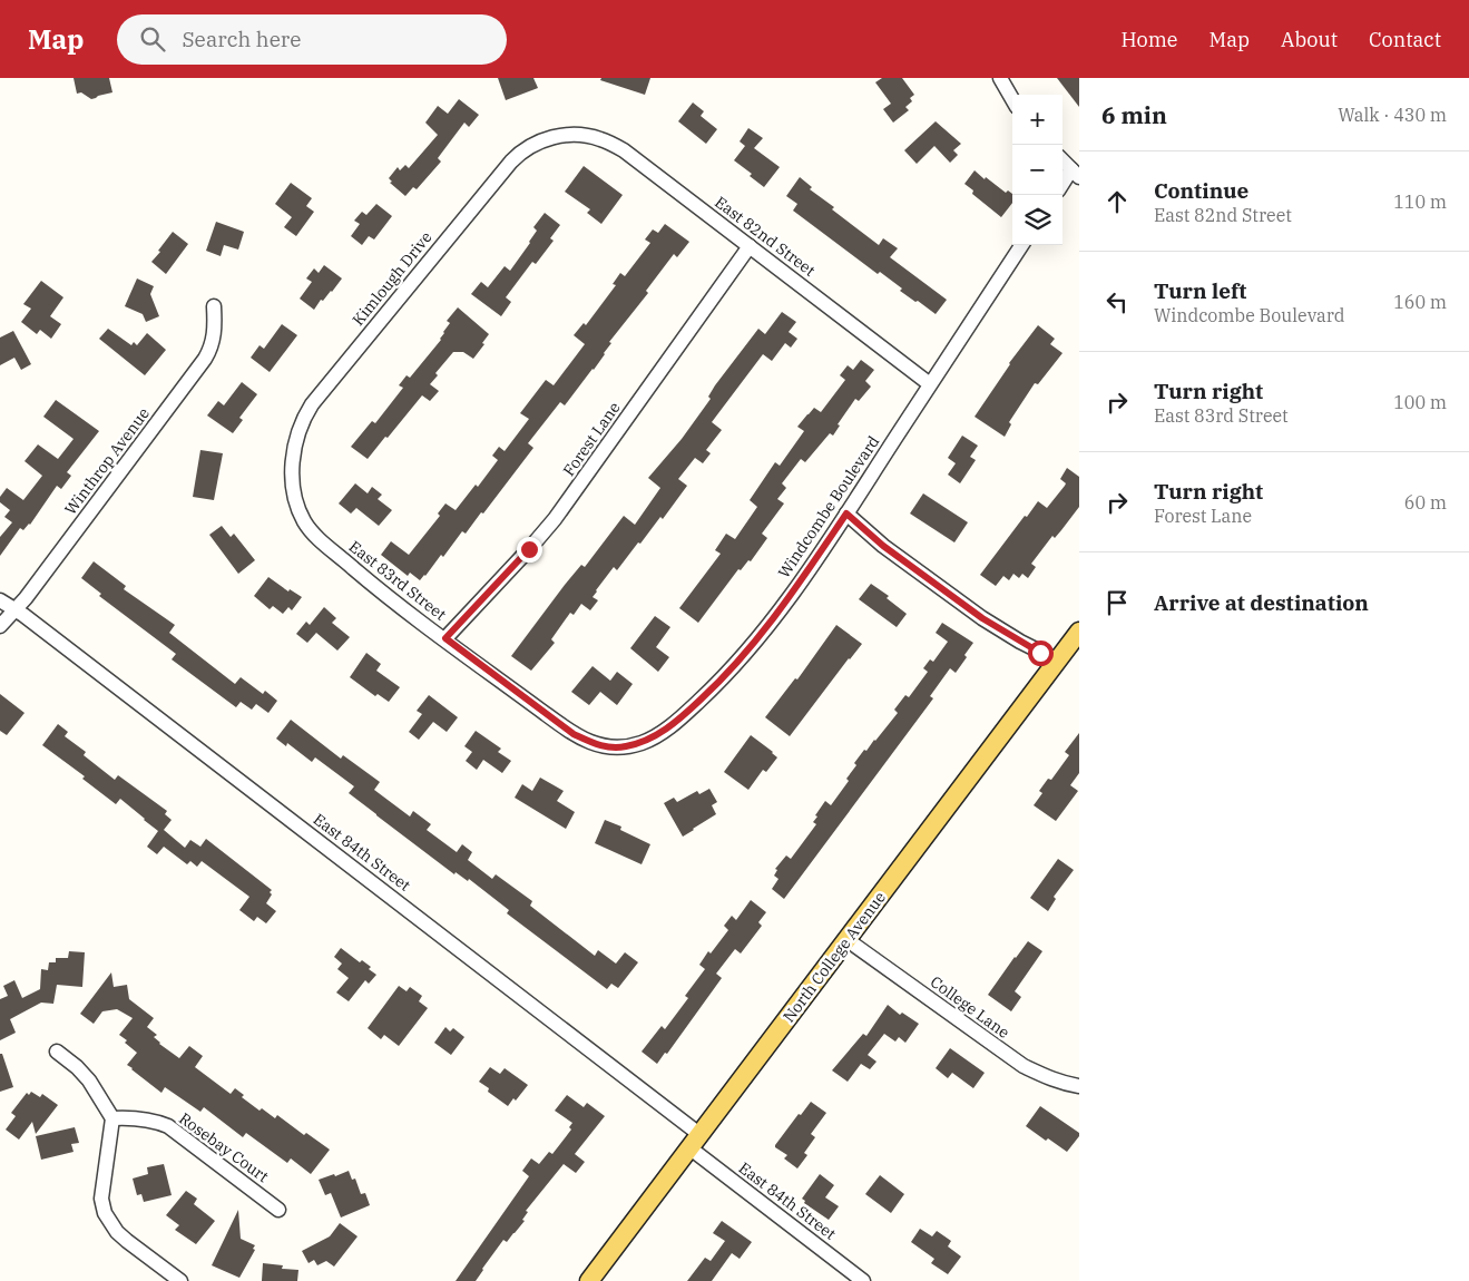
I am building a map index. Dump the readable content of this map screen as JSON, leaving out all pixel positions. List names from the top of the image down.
{
  "streets": {
    "main road": ["North College Avenue"],
    "street": [
      "East 82nd Street",
      "Kimlough Drive",
      "Forest Lane",
      "Winthrop Avenue",
      "Windcombe Boulevard",
      "East 83rd Street",
      "East 84th Street",
      "College Lane",
      "Rosebay Court"
    ]
  },
  "crossings": [
    ["East 82nd Street", "Kimlough Drive"],
    ["East 82nd Street", "Forest Lane"],
    ["East 82nd Street", "Windcombe Boulevard"],
    ["Kimlough Drive", "East 83rd Street"],
    ["Forest Lane", "East 83rd Street"],
    ["Winthrop Avenue", "East 84th Street"],
    ["Windcombe Boulevard", "East 83rd Street"],
    ["East 84th Street", "North College Avenue"],
    ["North College Avenue", "College Lane"]
  ],
  "page": {
    "header": "Map",
    "search": "Search here",
    "nav": [
      "Home",
      "Map",
      "About",
      "Contact"
    ],
    "heading": ["6 min", "Walk · 430 m"],
    "map_buttons": ["+", "−"],
    "list": [
      ["Continue", "East 82nd Street", "110 m"],
      ["Turn left", "Windcombe Boulevard", "160 m"],
      ["Turn right", "East 83rd Street", "100 m"],
      ["Turn right", "Forest Lane", "60 m"],
      "Arrive at destination"
    ]
  }
}
